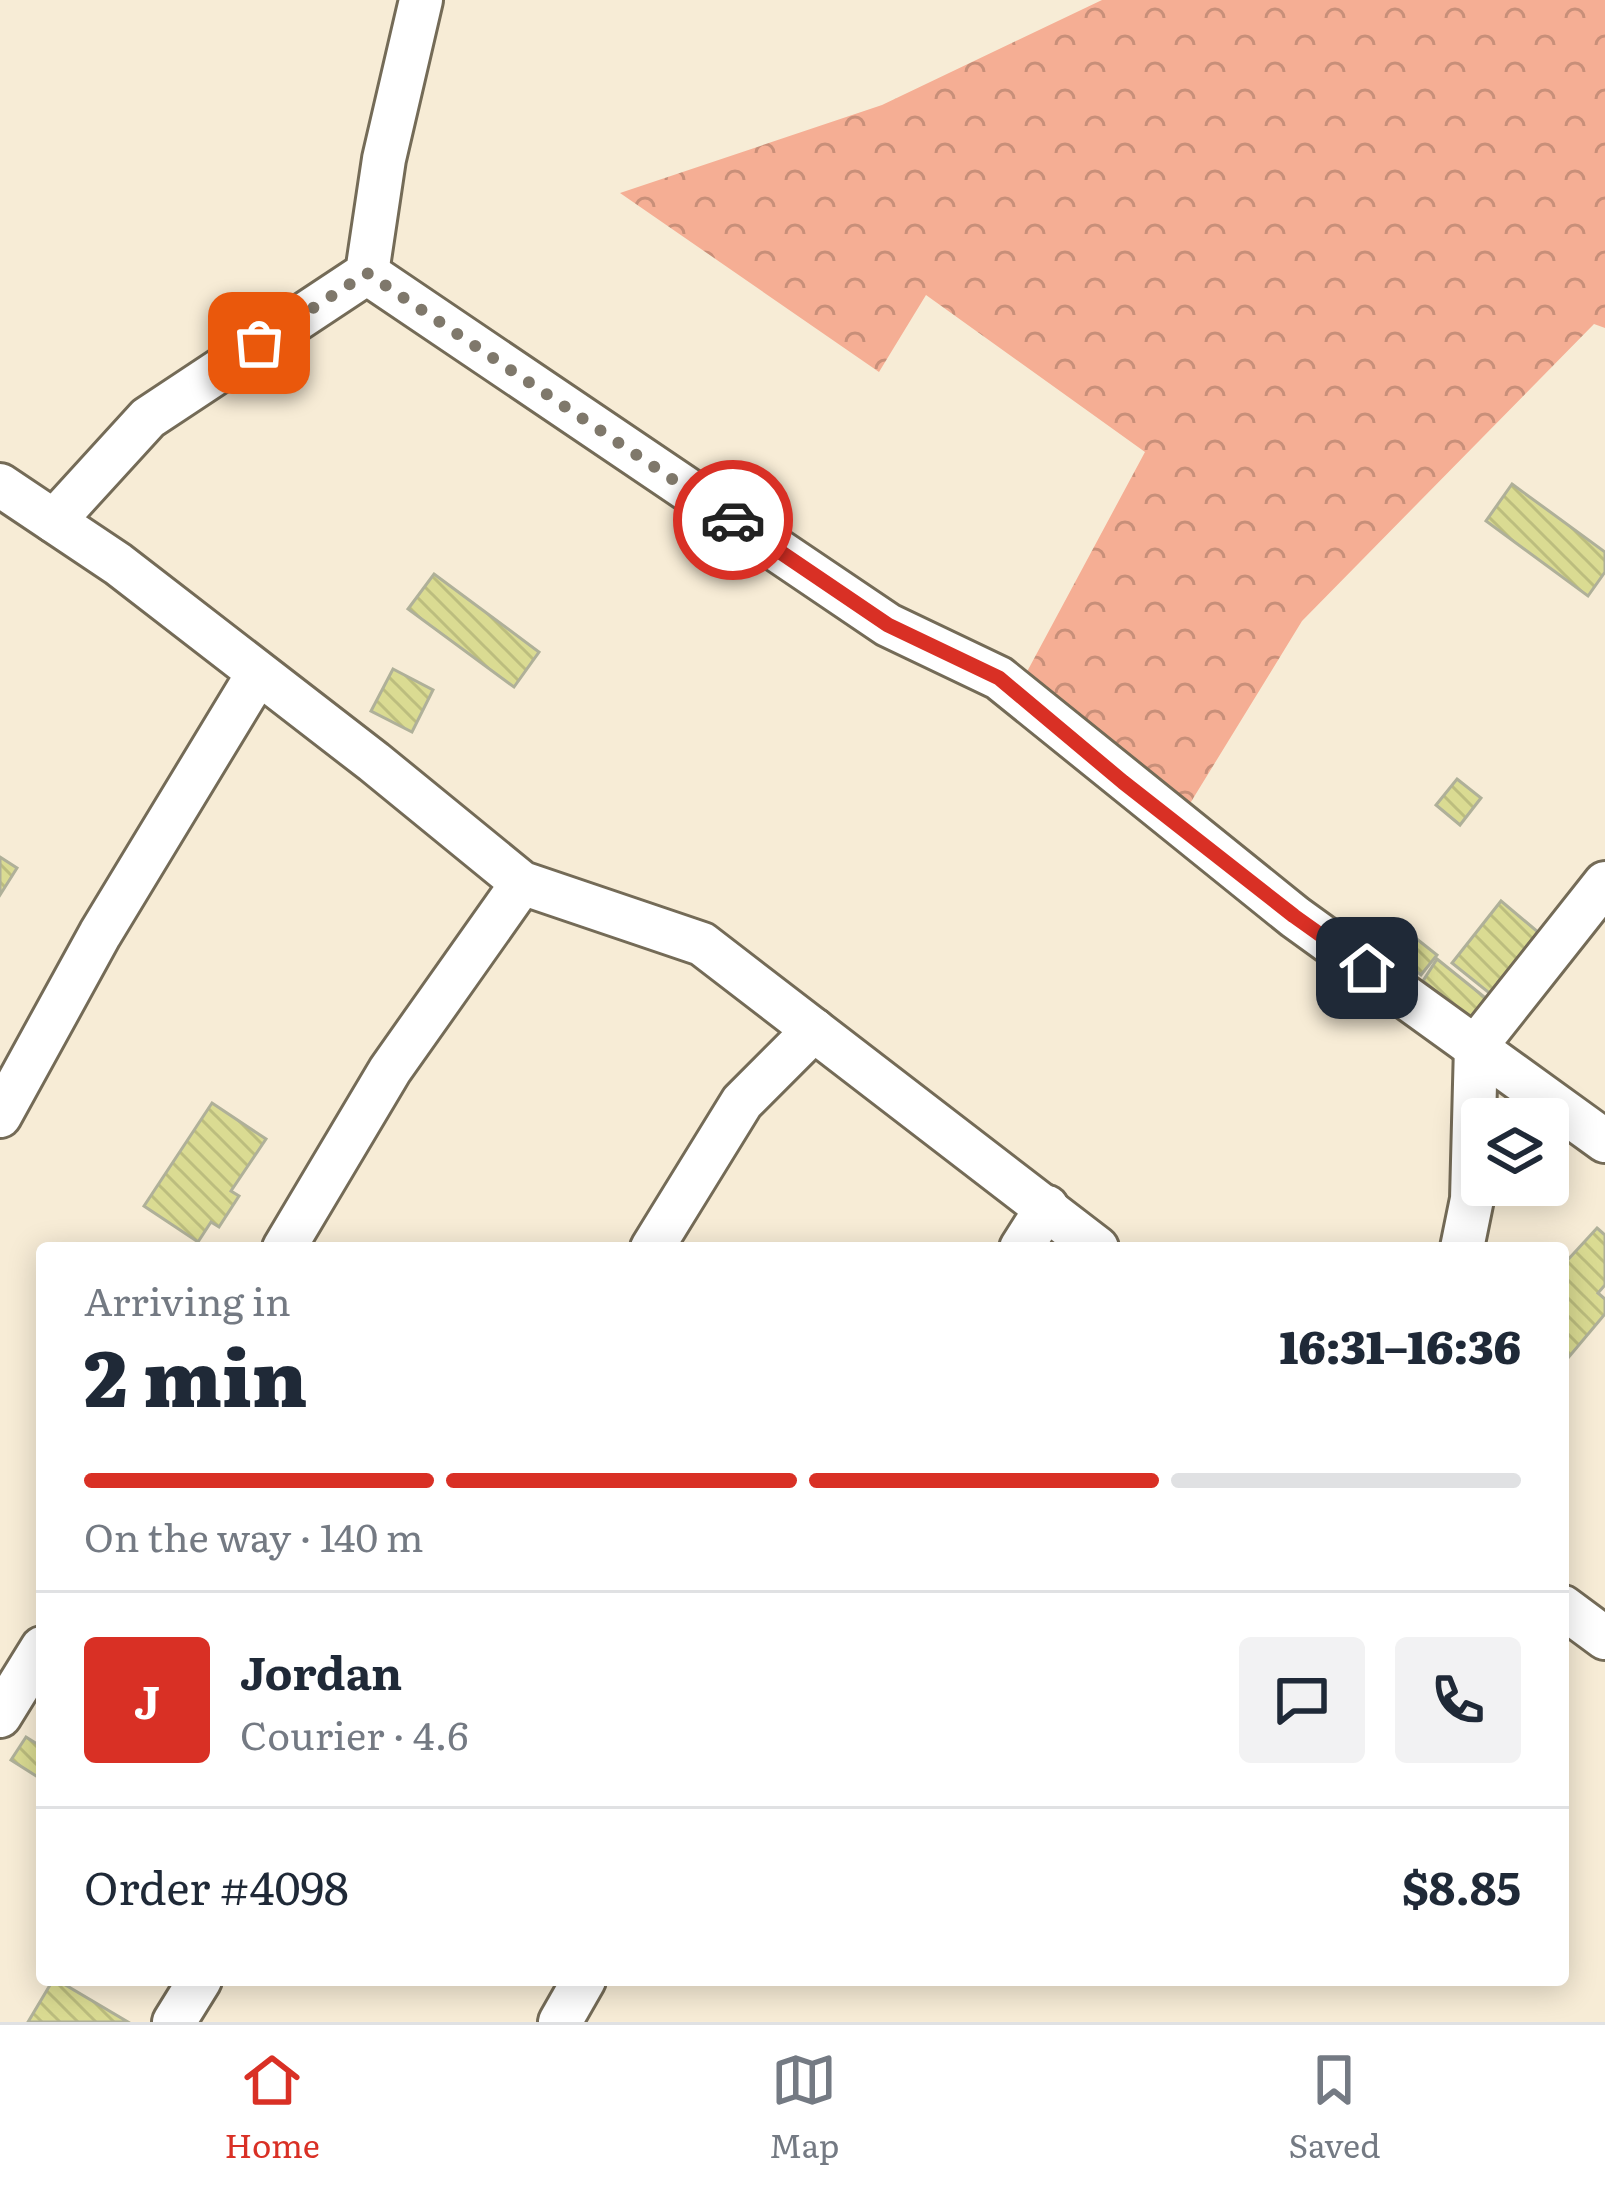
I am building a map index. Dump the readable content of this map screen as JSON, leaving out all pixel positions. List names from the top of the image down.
{
  "page": {
    "heading": ["2 min", "Arriving in", "16:31–16:36"],
    "panel": [
      "Jordan",
      "Courier · 4.6",
      "Order #4098",
      "$8.85"
    ],
    "bar": "On the way · 140 m",
    "round": "J",
    "tabs": ["Home", "Map", "Saved"]
  }
}
